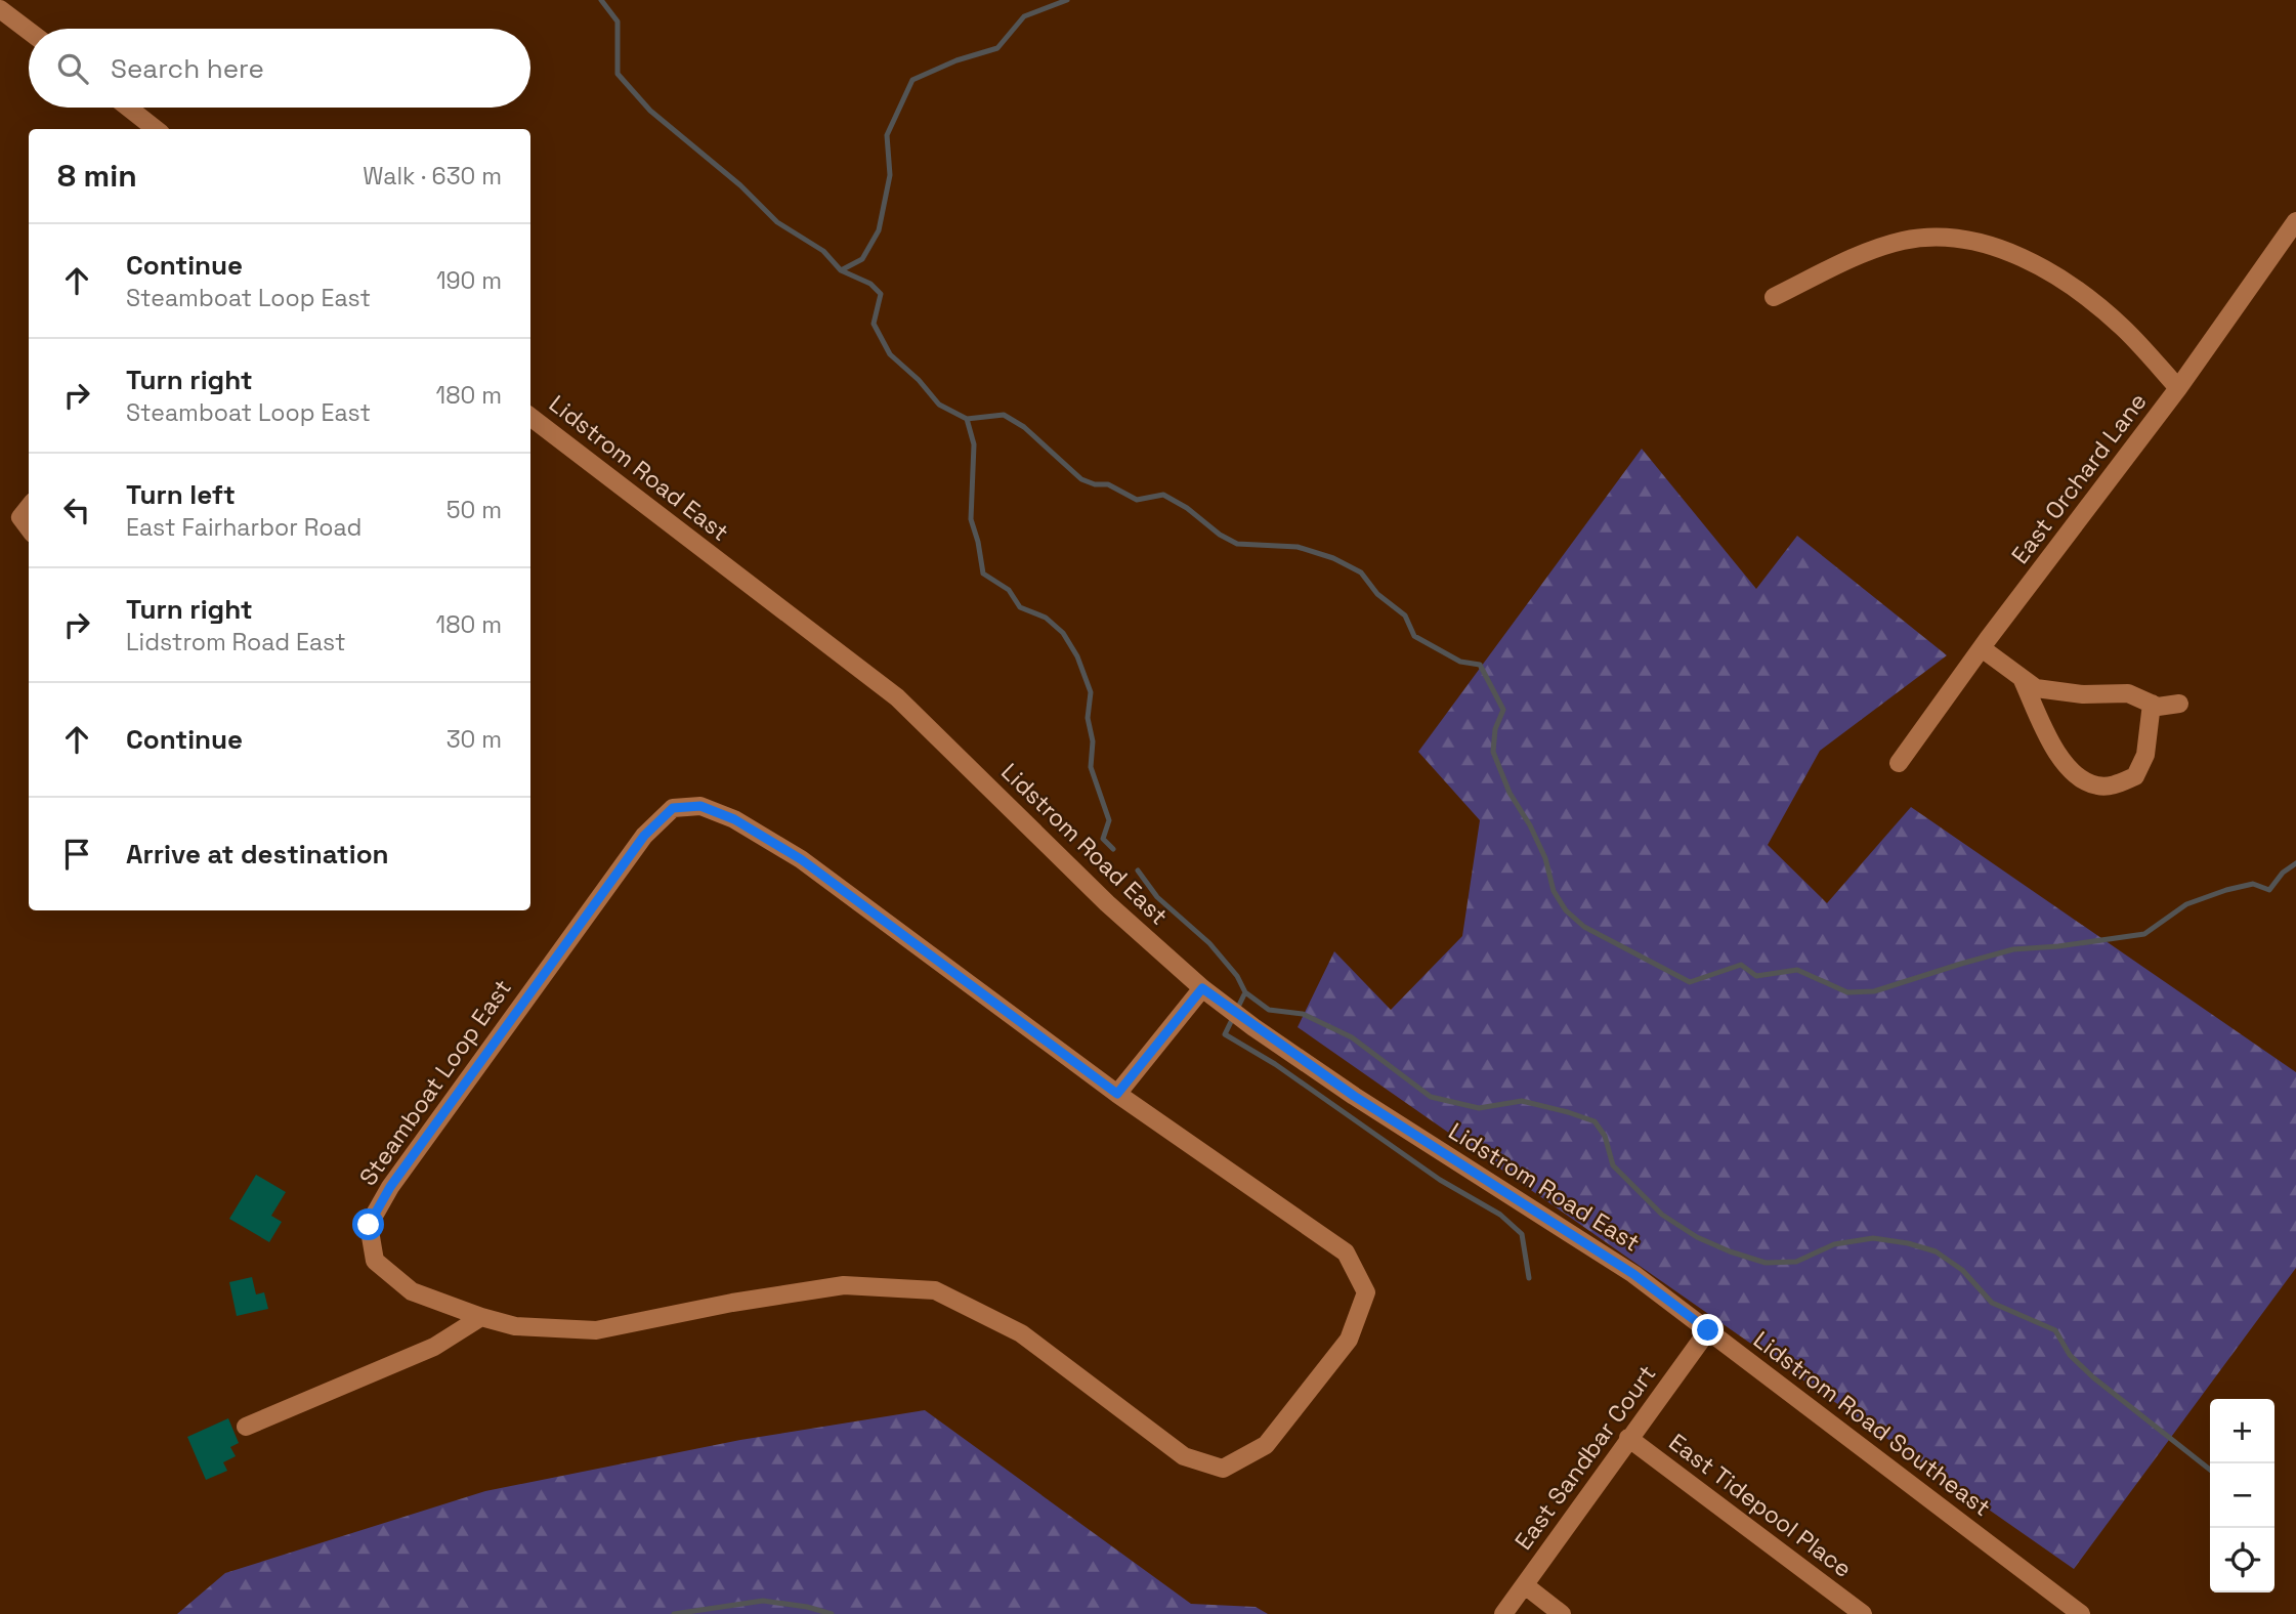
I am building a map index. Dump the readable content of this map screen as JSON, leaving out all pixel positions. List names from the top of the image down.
{
  "streets": {
    "street": [
      "Lidstrom Road East",
      "East Orchard Lane",
      "Steamboat Loop East",
      "Lidstrom Road Southeast",
      "East Sandbar Court",
      "East Tidepool Place"
    ]
  },
  "crossings": [
    ["Lidstrom Road East", "Lidstrom Road Southeast"],
    ["Lidstrom Road Southeast", "East Sandbar Court"],
    ["East Sandbar Court", "East Tidepool Place"]
  ],
  "page": {
    "search": "Search here",
    "heading": ["8 min", "Walk · 630 m"],
    "list": [
      ["Continue", "Steamboat Loop East", "190 m"],
      ["Turn right", "Steamboat Loop East", "180 m"],
      ["Turn left", "East Fairharbor Road", "50 m"],
      ["Turn right", "Lidstrom Road East", "180 m"],
      ["Continue", "30 m"],
      "Arrive at destination"
    ],
    "map_buttons": ["+", "−"]
  }
}
